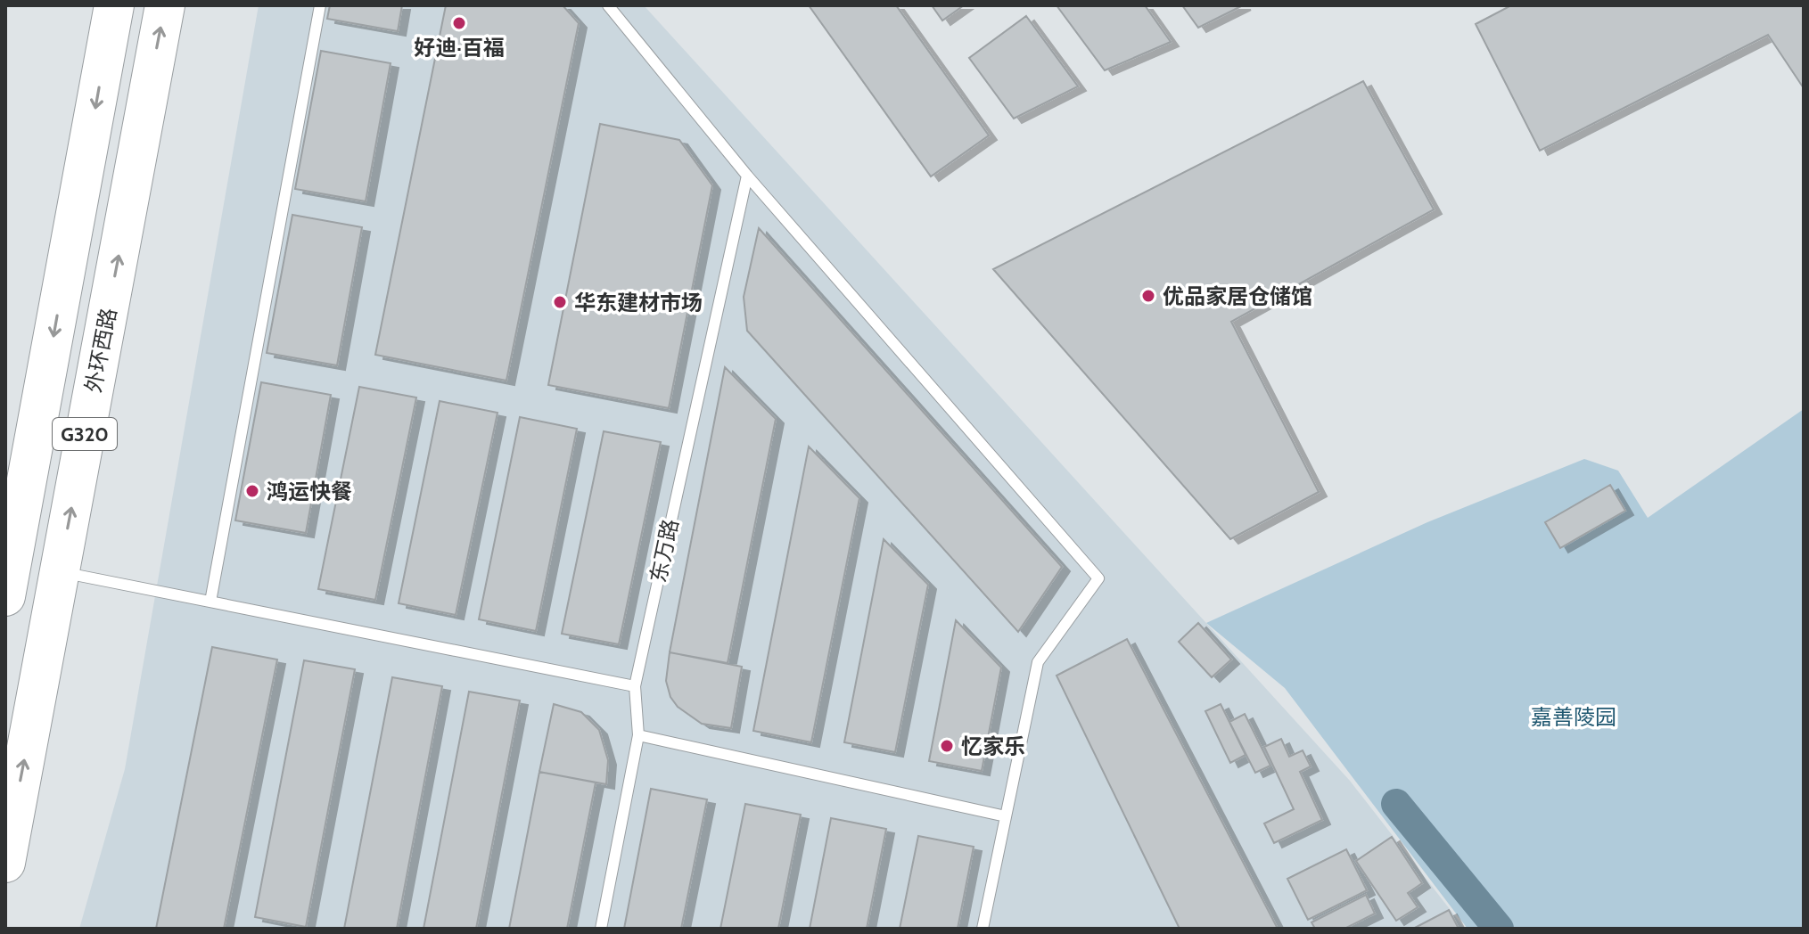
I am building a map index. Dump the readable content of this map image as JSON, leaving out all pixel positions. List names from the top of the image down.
{
  "streets": {
    "highway": ["外环西路", "G320"],
    "lane": ["东万路"]
  },
  "parks": ["嘉善陵园"],
  "places": [
    "好迪·百福",
    "优品家居仓储馆",
    "华东建材市场",
    "鸿运快餐",
    "忆家乐"
  ]
}
